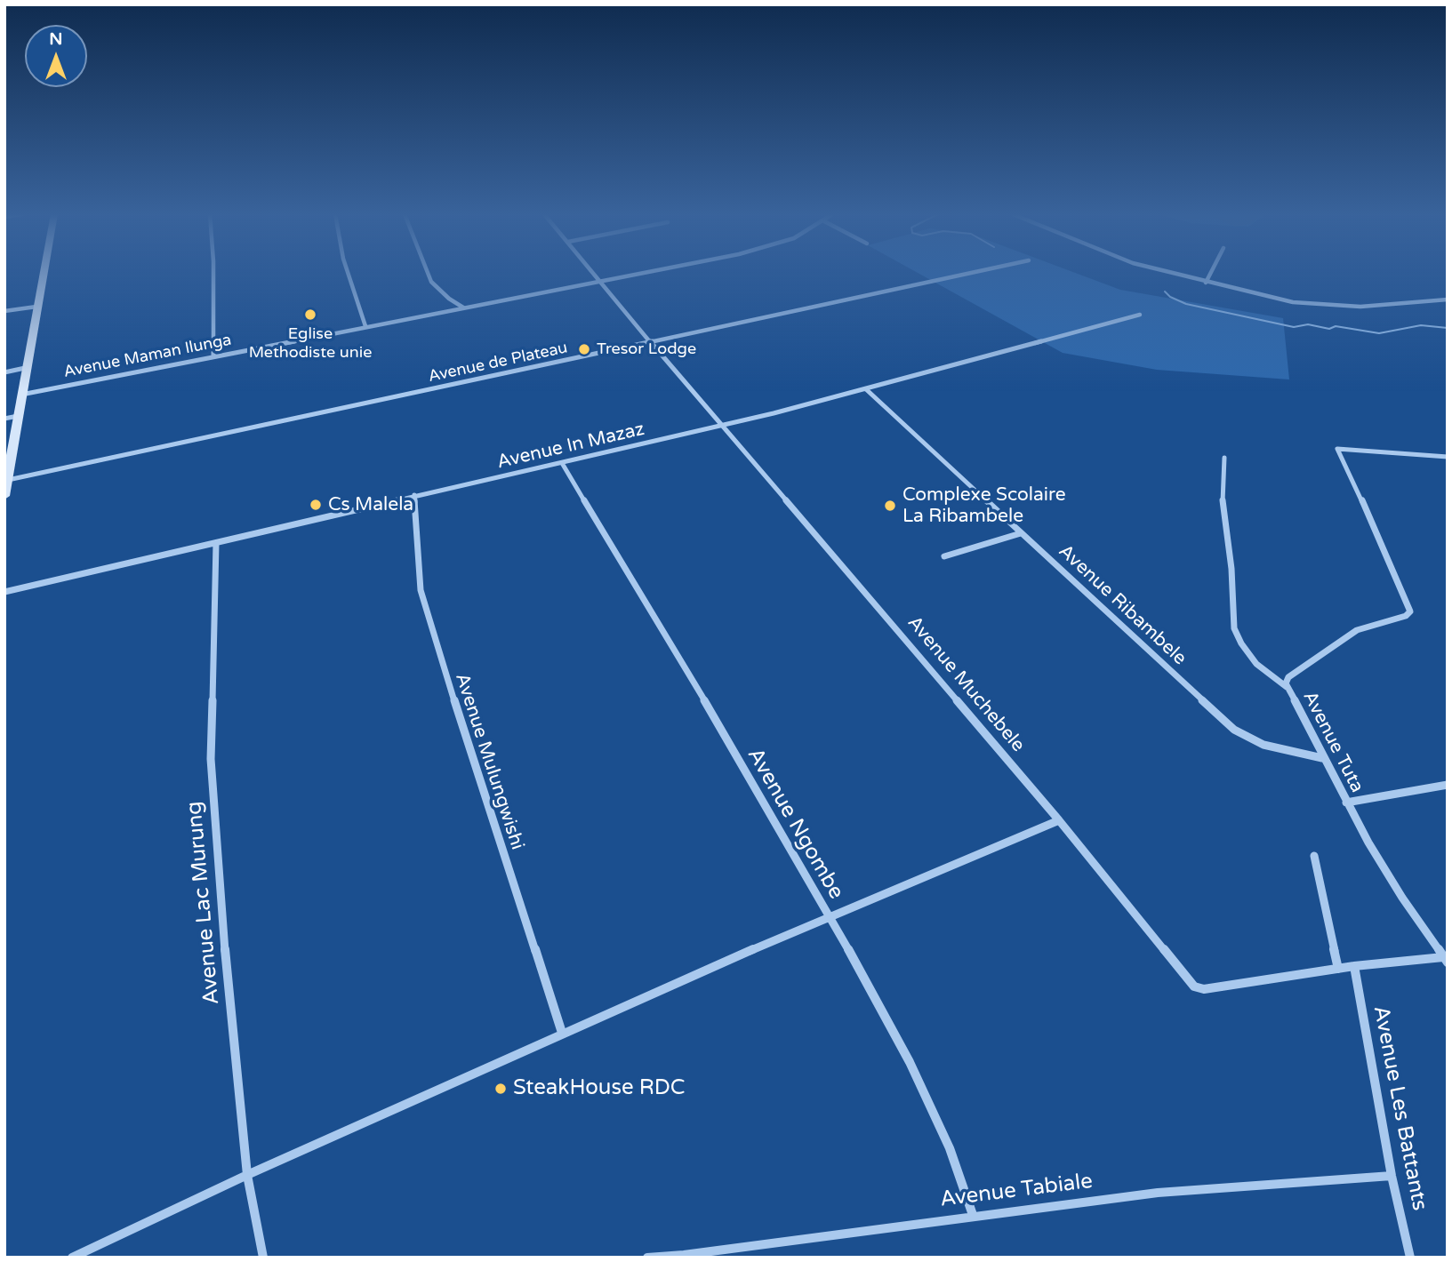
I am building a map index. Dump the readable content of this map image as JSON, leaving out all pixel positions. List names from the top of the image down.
{
  "streets": {
    "street": [
      "Avenue Maman Ilunga",
      "Avenue de Plateau",
      "Avenue In Mazaz",
      "Avenue Ribambele",
      "Avenue Muchebele",
      "Avenue Tuta",
      "Avenue Mulungwishi",
      "Avenue Ngombe",
      "Avenue Lac Murung",
      "Avenue Les Battants",
      "Avenue Tabiale"
    ]
  },
  "crossings": [
    ["Avenue Maman Ilunga", "Avenue Muchebele"],
    ["Avenue de Plateau", "Avenue Muchebele"],
    ["Avenue In Mazaz", "Avenue Ribambele"],
    ["Avenue In Mazaz", "Avenue Muchebele"],
    ["Avenue In Mazaz", "Avenue Mulungwishi"],
    ["Avenue In Mazaz", "Avenue Ngombe"],
    ["Avenue In Mazaz", "Avenue Lac Murung"],
    ["Avenue Ribambele", "Avenue Tuta"],
    ["Avenue Muchebele", "Avenue Tuta"],
    ["Avenue Muchebele", "Avenue Les Battants"],
    ["Avenue Ngombe", "Avenue Tabiale"],
    ["Avenue Les Battants", "Avenue Tabiale"]
  ],
  "places": [
    "Eglise Methodiste unie",
    "Tresor Lodge",
    "Cs Malela",
    "Complexe Scolaire La Ribambele",
    "SteakHouse RDC"
  ],
  "north": "top"
}
